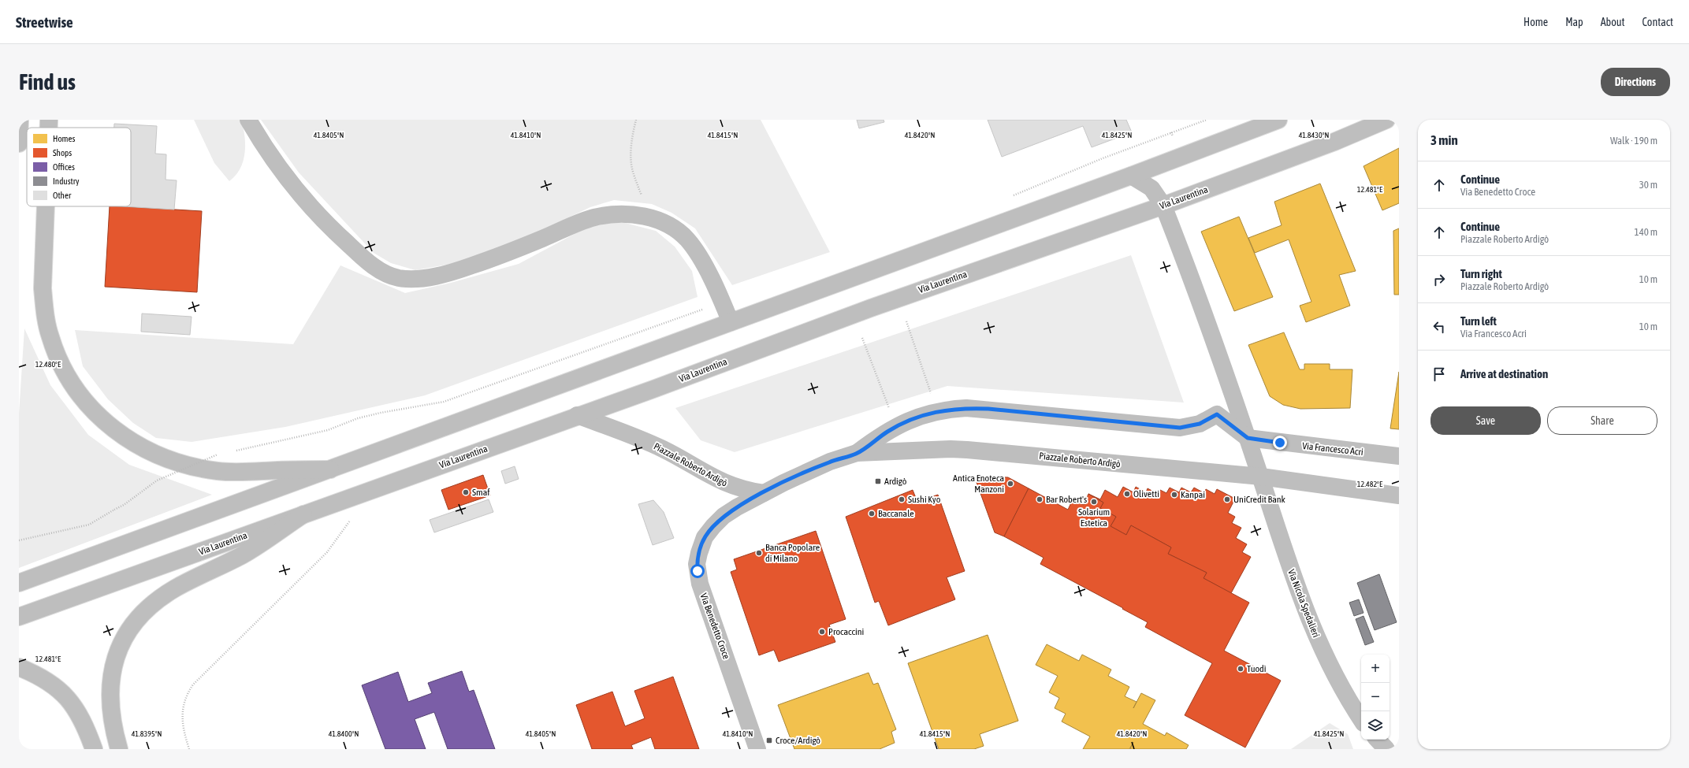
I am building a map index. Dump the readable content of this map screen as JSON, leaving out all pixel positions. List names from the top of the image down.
{
  "streets": {
    "main road": [
      "Via Laurentina",
      "Via Francesco Acri",
      "Piazzale Roberto Ardigò",
      "Via Nicola Spedalieri",
      "Via Benedetto Croce"
    ]
  },
  "crossings": [
    ["Via Laurentina", "Piazzale Roberto Ardigò"],
    ["Via Francesco Acri", "Piazzale Roberto Ardigò"],
    ["Piazzale Roberto Ardigò", "Via Nicola Spedalieri"],
    ["Piazzale Roberto Ardigò", "Via Benedetto Croce"]
  ],
  "places": {
    "transit": ["Ardigò", "Croce/Ardigò"],
    "other": [
      "Antica Enoteca Manzoni",
      "Smaf",
      "Olivetti",
      "Kanpai",
      "Sushi Kyo",
      "Bar Robert's",
      "UniCredit Bank",
      "Solarium Estetica",
      "Baccanale",
      "Banca Popolare di Milano",
      "Procaccini",
      "Tuodì"
    ]
  },
  "legend": [
    "Homes",
    "Shops",
    "Offices",
    "Industry",
    "Other"
  ],
  "page": {
    "header": "Streetwise",
    "nav": [
      "Home",
      "Map",
      "About",
      "Contact"
    ],
    "buttons": [
      "Directions",
      ["Save", "Share"]
    ],
    "title": "Find us",
    "heading": ["3 min", "Walk · 190 m"],
    "list": [
      ["Continue", "Via Benedetto Croce", "30 m"],
      ["Continue", "Piazzale Roberto Ardigò", "140 m"],
      ["Turn right", "Piazzale Roberto Ardigò", "10 m"],
      ["Turn left", "Via Francesco Acri", "10 m"],
      "Arrive at destination"
    ],
    "map_buttons": ["+", "−"]
  },
  "coordinates": [
    "41.8405°N",
    "41.8410°N",
    "41.8415°N",
    "41.8420°N",
    "41.8425°N",
    "41.8430°N",
    "12.481°E",
    "12.480°E",
    "12.482°E",
    "41.8395°N",
    "41.8400°N"
  ]
}
